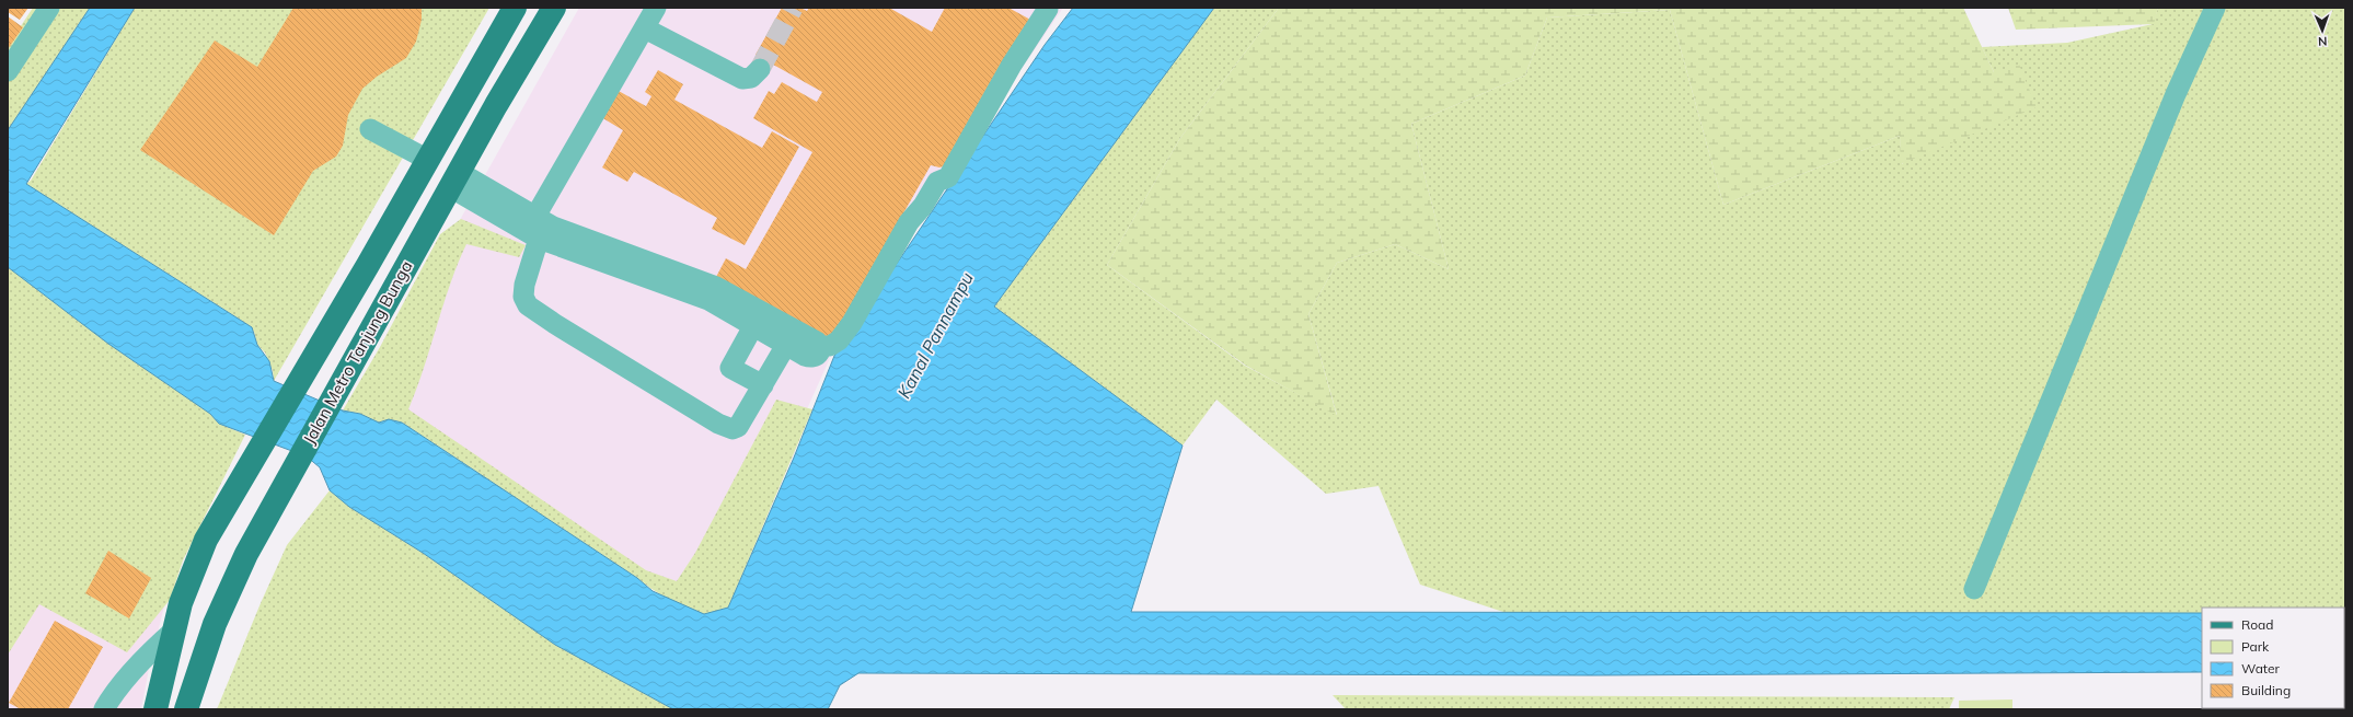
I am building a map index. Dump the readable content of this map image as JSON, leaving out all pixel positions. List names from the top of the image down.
{
  "streets": {
    "main road": ["Jalan Metro Tanjung Bunga"]
  },
  "water": ["Kanal Pannampu"],
  "legend": [
    "Road",
    "Park",
    "Water",
    "Building"
  ],
  "north": "bottom"
}
